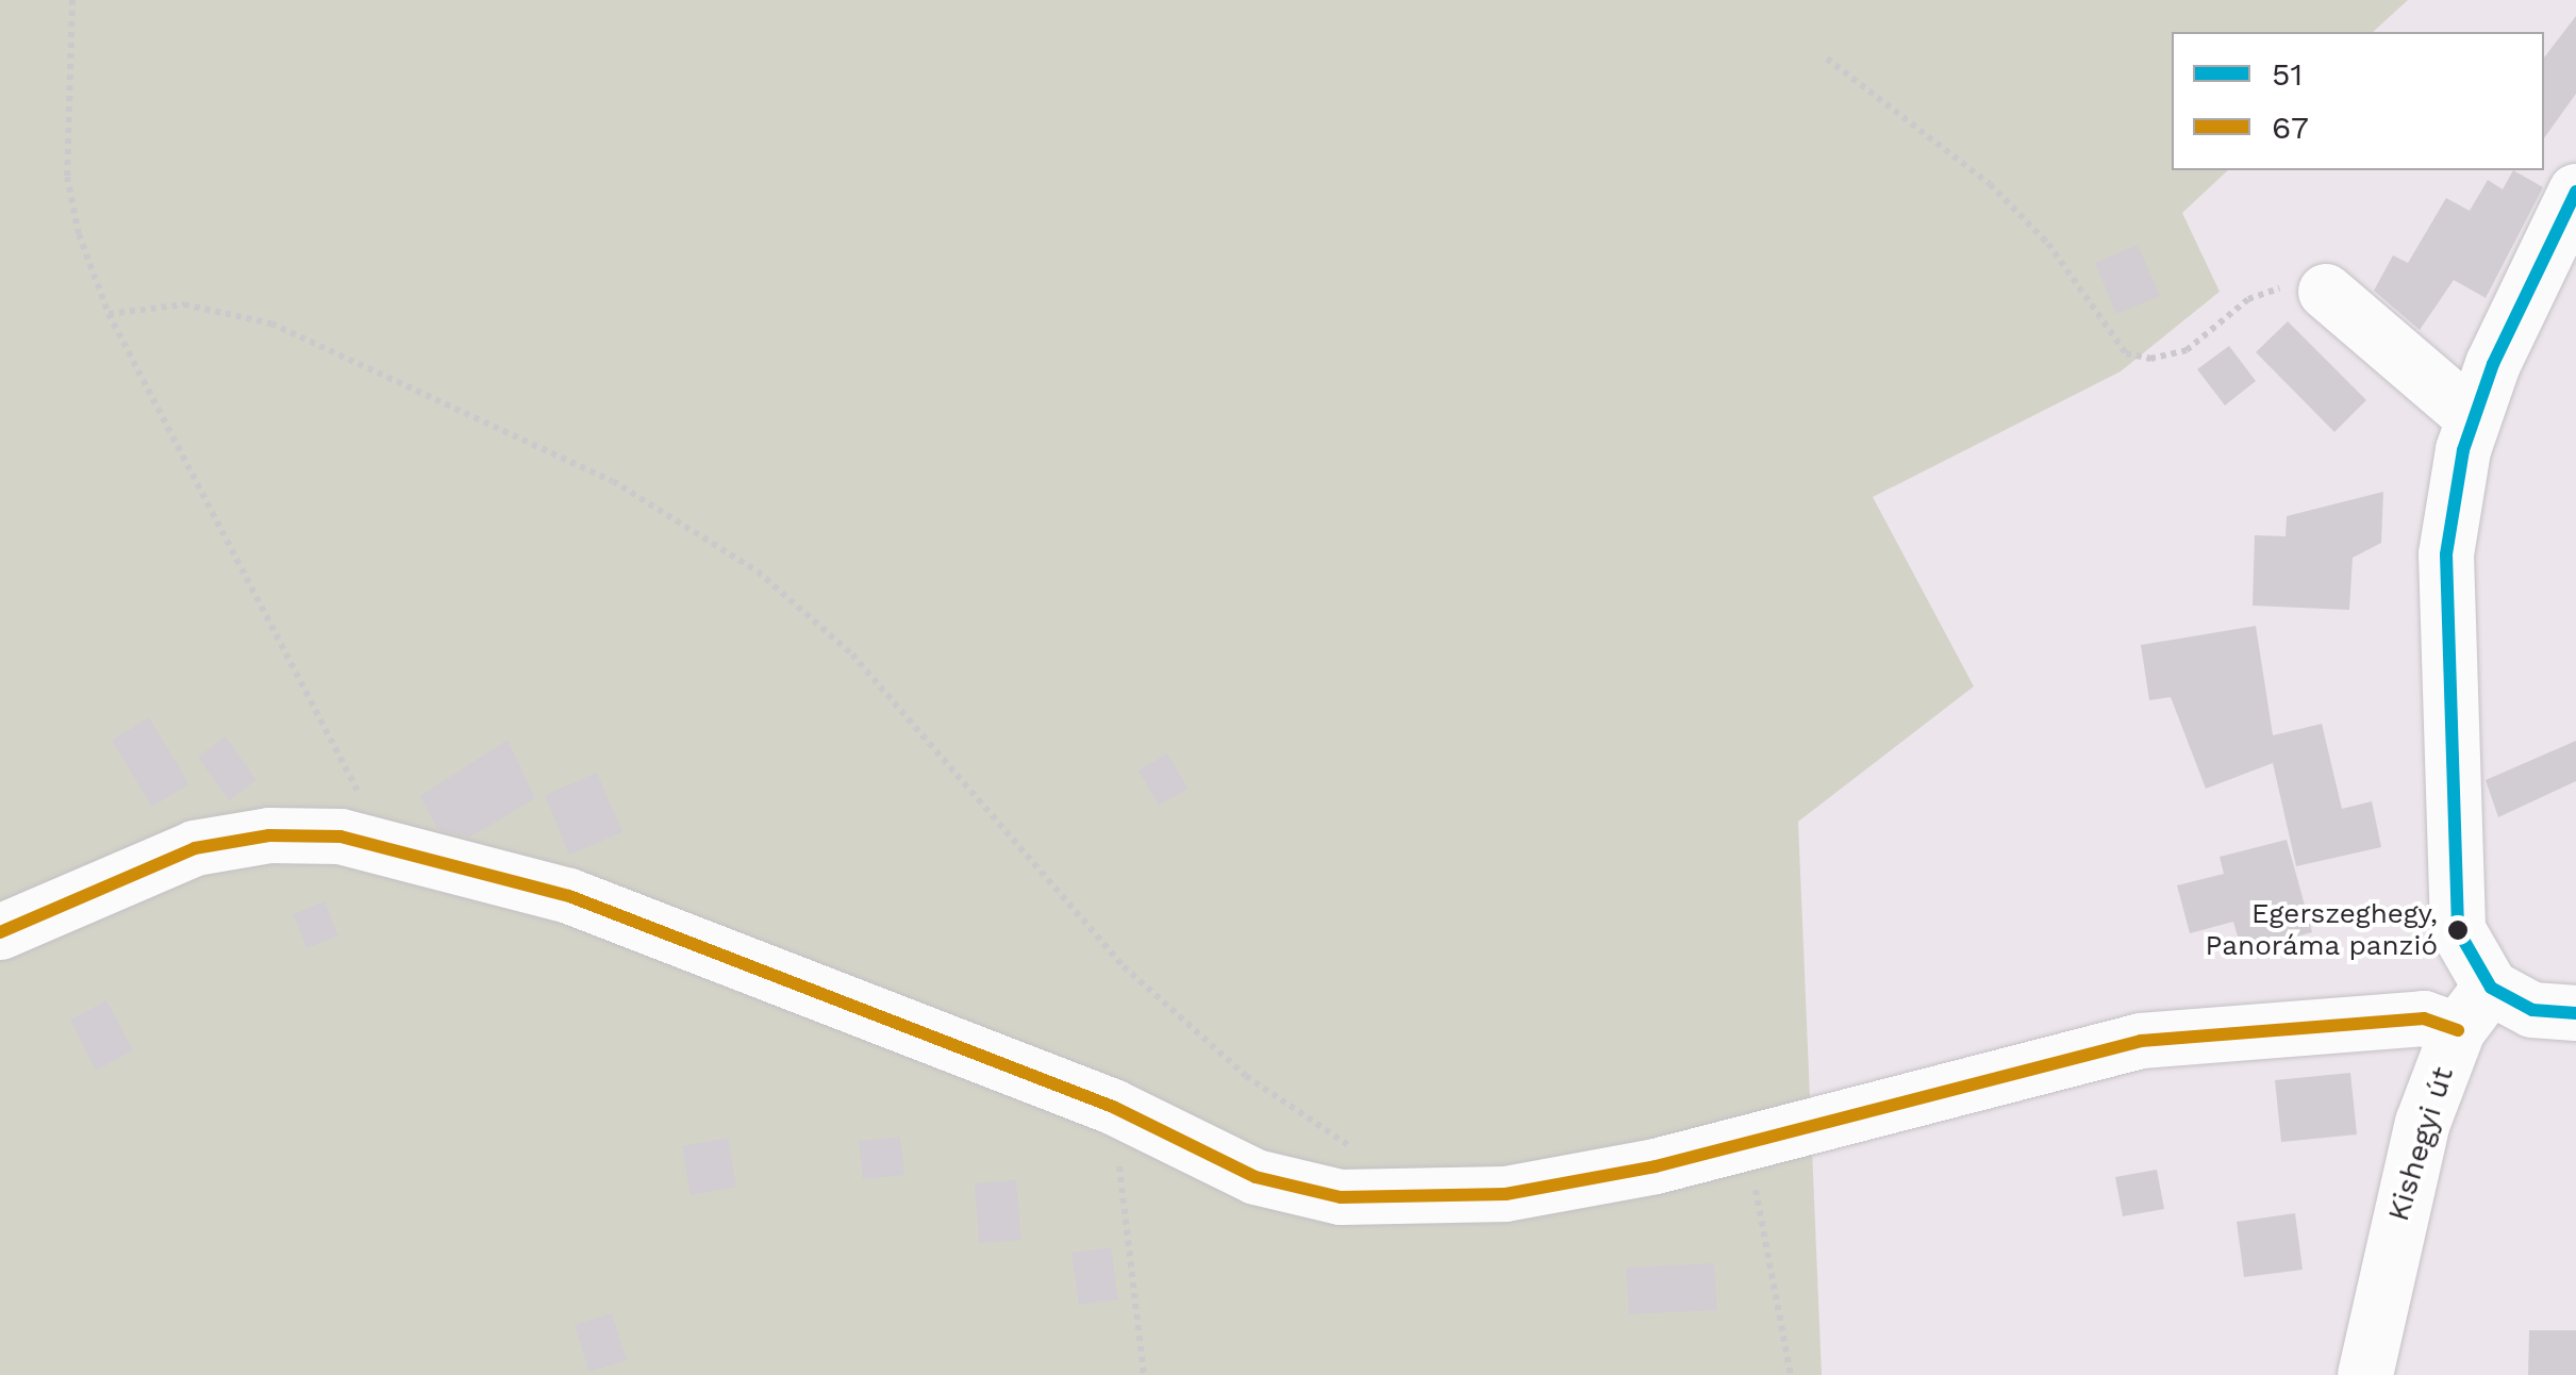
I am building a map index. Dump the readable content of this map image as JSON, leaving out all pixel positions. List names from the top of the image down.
{
  "streets": {
    "street": ["Kishegyi út"]
  },
  "places": ["Egerszeghegy, Panoráma panzió"],
  "lines": ["transit line 51", "transit line 67"],
  "legend": ["51", "67"]
}
